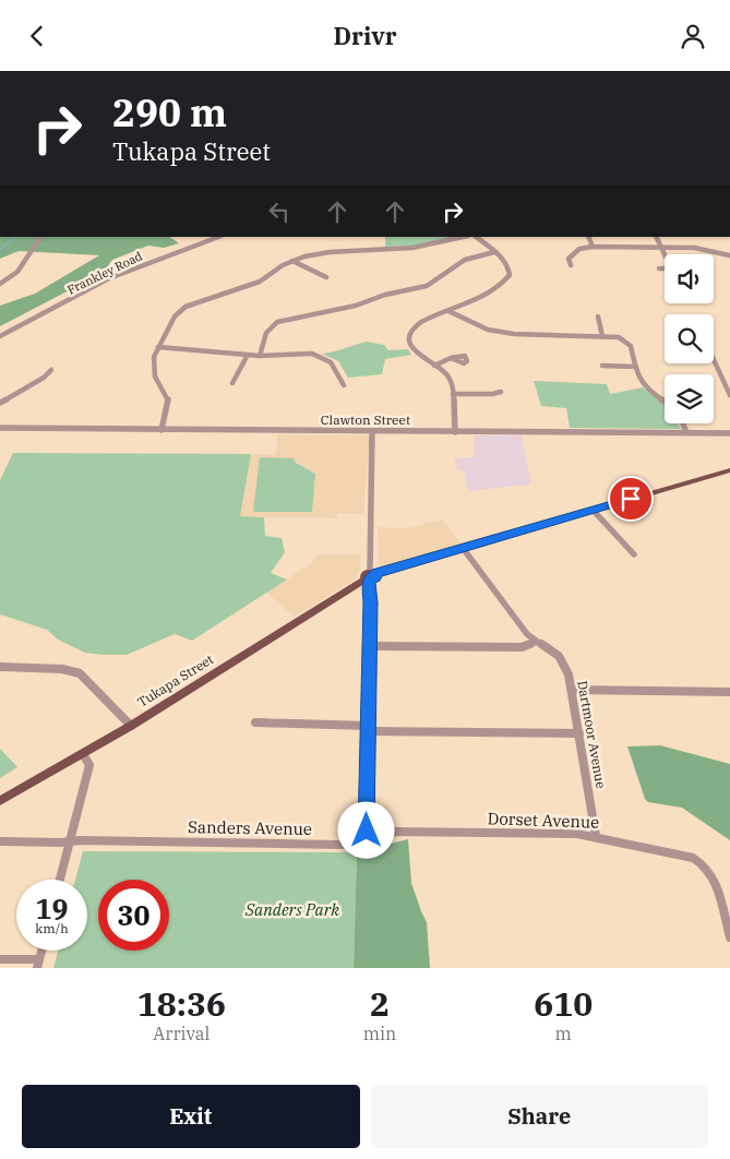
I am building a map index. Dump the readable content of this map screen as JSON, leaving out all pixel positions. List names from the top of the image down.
{
  "streets": {
    "main road": ["Tukapa Street"],
    "street": [
      "Frankley Road",
      "Clawton Street",
      "Dartmoor Avenue",
      "Dorset Avenue",
      "Sanders Avenue"
    ]
  },
  "crossings": [
    ["Tukapa Street", "Dartmoor Avenue"],
    ["Dartmoor Avenue", "Dorset Avenue"],
    ["Dorset Avenue", "Sanders Avenue"]
  ],
  "parks": ["Sanders Park"],
  "page": {
    "header": "Drivr",
    "turn": ["290 m", "Tukapa Street"],
    "speed": "19 km/h",
    "limit": "30",
    "eta": [
      "18:36",
      "Arrival",
      "2",
      "min",
      "610",
      "m"
    ],
    "buttons": ["Exit", "Share"]
  }
}
